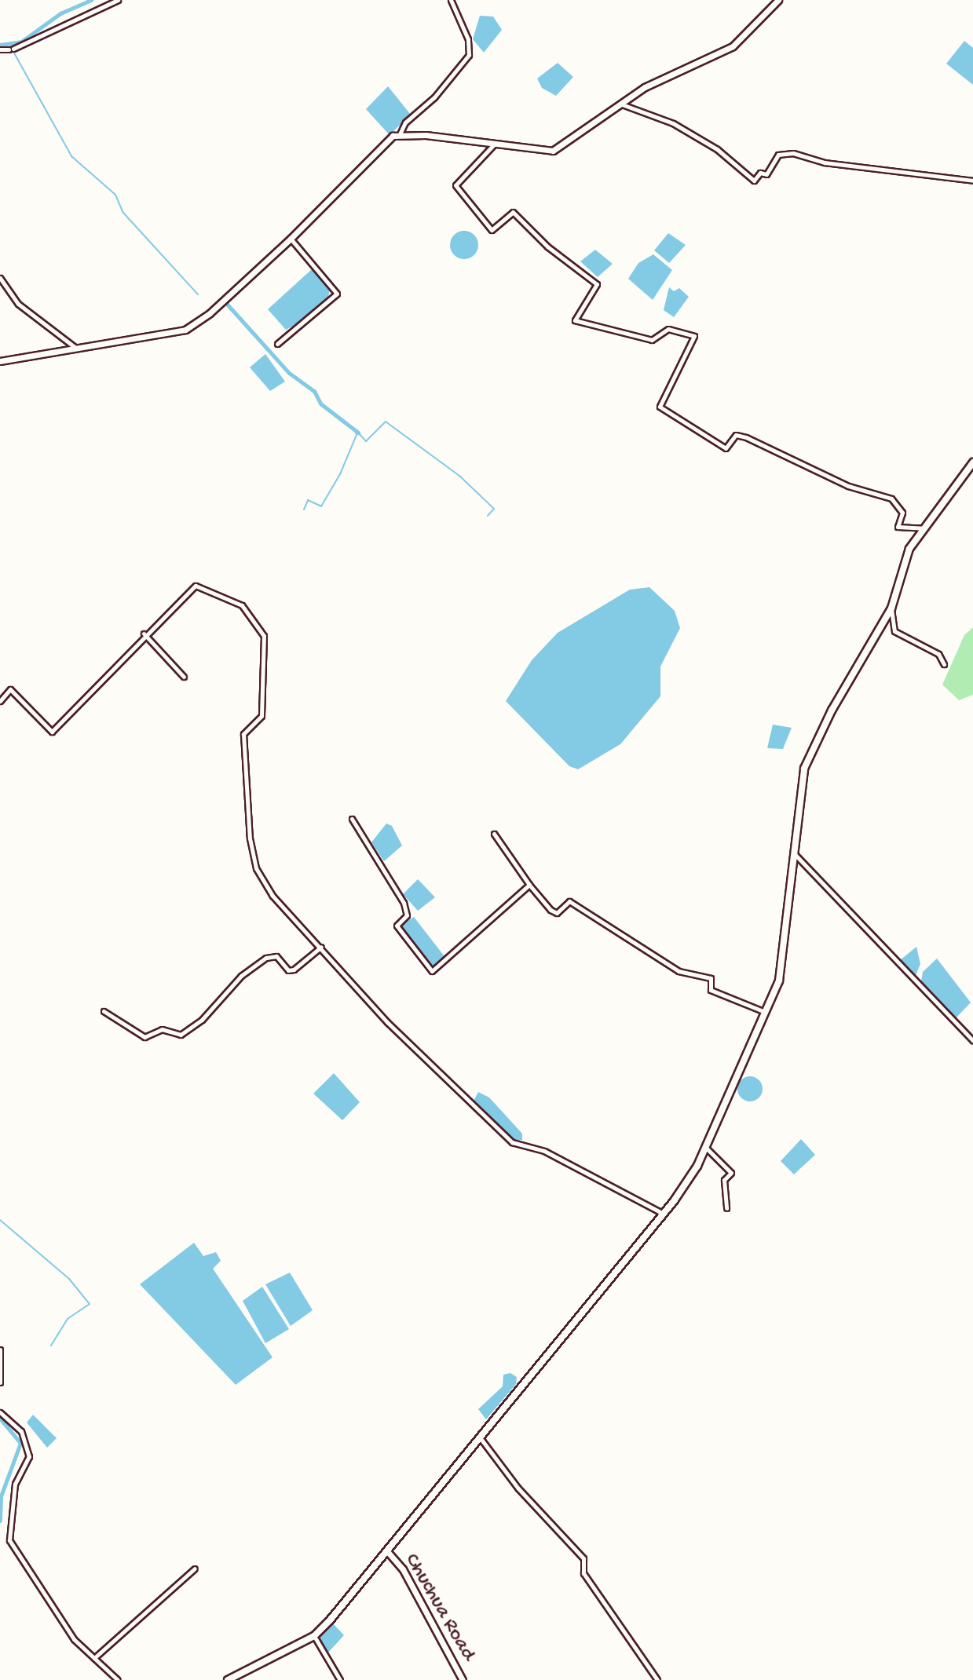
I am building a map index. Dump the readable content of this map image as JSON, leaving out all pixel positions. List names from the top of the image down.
{
  "streets": {
    "street": ["Chuchua Road"]
  }
}
